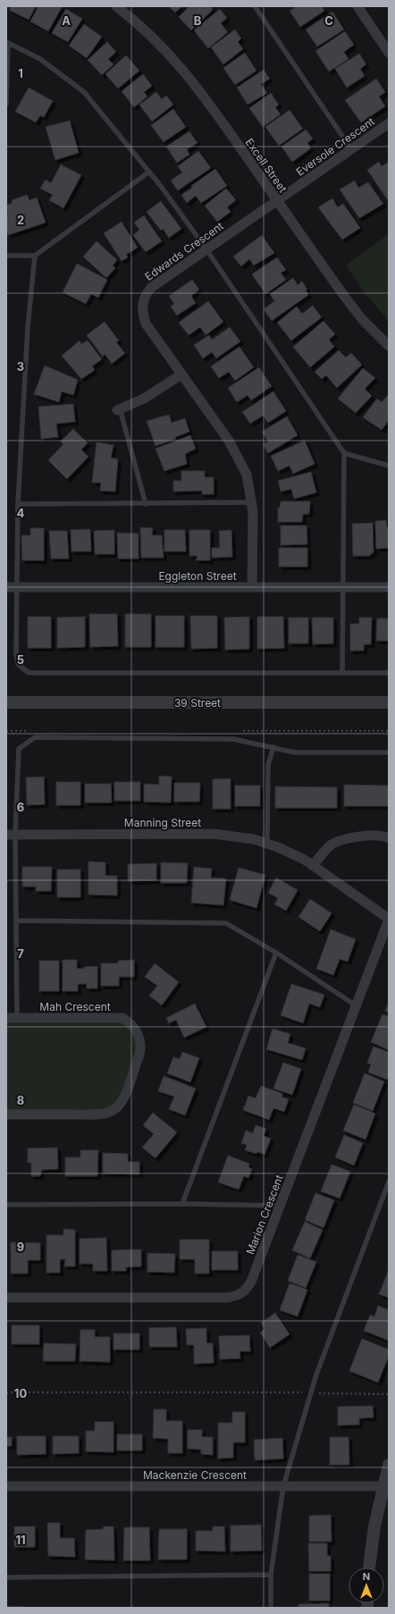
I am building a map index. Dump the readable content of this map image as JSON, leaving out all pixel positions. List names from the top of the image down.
{
  "streets": {
    "street": [
      "Eversole Crescent",
      "Excell Street",
      "Edwards Crescent",
      "Eggleton Street",
      "39 Street",
      "Manning Street",
      "Mah Crescent",
      "Marion Crescent",
      "Mackenzie Crescent"
    ]
  },
  "crossings": [
    ["Eversole Crescent", "Excell Street"],
    ["Eversole Crescent", "Edwards Crescent"],
    ["Excell Street", "Edwards Crescent"],
    ["Edwards Crescent", "Eggleton Street"],
    ["Manning Street", "Marion Crescent"]
  ],
  "north": "top",
  "grid": {
    "columns": ["A", "B", "C"],
    "rows": [
      "1",
      "2",
      "3",
      "4",
      "5",
      "6",
      "7",
      "8",
      "9",
      "10",
      "11"
    ]
  }
}
